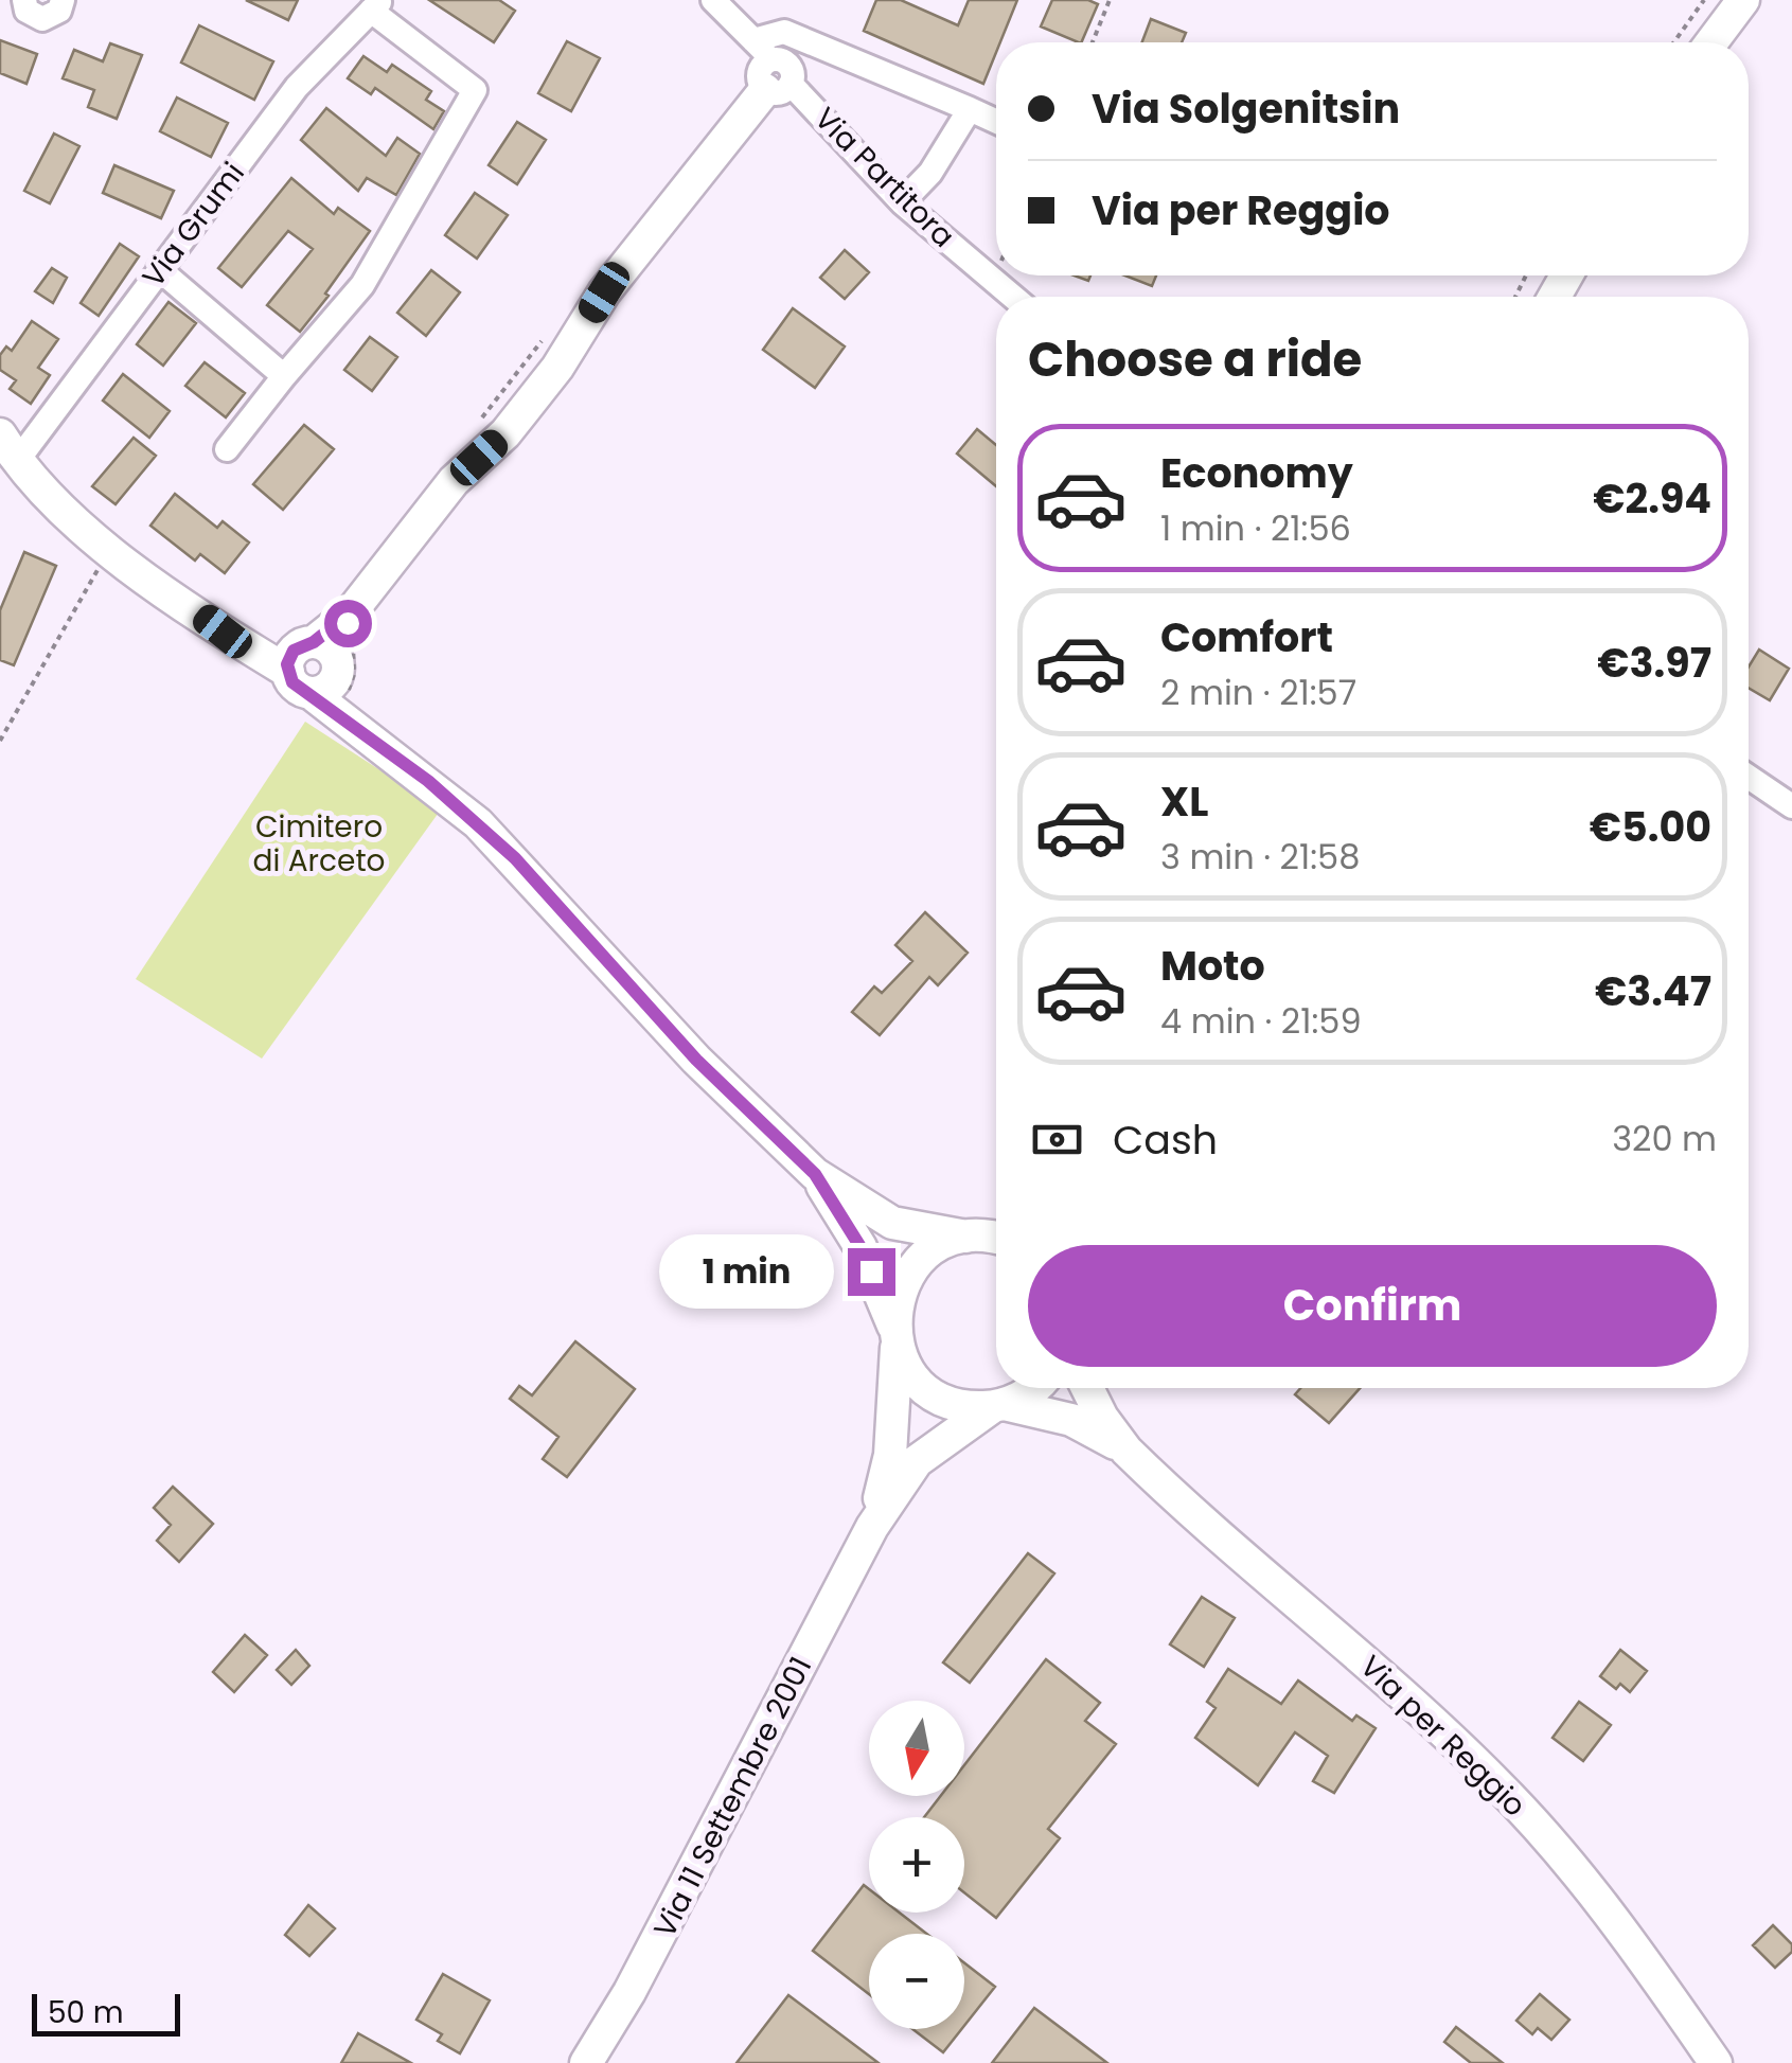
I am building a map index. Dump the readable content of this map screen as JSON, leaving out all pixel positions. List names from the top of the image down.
{
  "streets": {
    "street": [
      "Via Partitora",
      "Via Grumi",
      "Via per Reggio",
      "Via 11 Settembre 2001"
    ]
  },
  "crossings": [
    ["Via per Reggio", "Via 11 Settembre 2001"]
  ],
  "parks": ["Cimitero di Arceto"],
  "scale_bar": "50 m",
  "north": "bottom",
  "page": {
    "banner": ["Via Solgenitsin", "Via per Reggio"],
    "heading": "Choose a ride",
    "list": [
      {
        "name": "Economy",
        "note": "1 min · 21:56",
        "value": "€2.94"
      },
      {
        "name": "Comfort",
        "note": "2 min · 21:57",
        "value": "€3.97"
      },
      {
        "name": "XL",
        "note": "3 min · 21:58",
        "value": "€5.00"
      },
      {
        "name": "Moto",
        "note": "4 min · 21:59",
        "value": "€3.47"
      }
    ],
    "pay": ["Cash", "320 m"],
    "buttons": "Confirm",
    "bubble": "1 min",
    "map_buttons": ["+", "−"],
    "scale": "50 m"
  }
}
